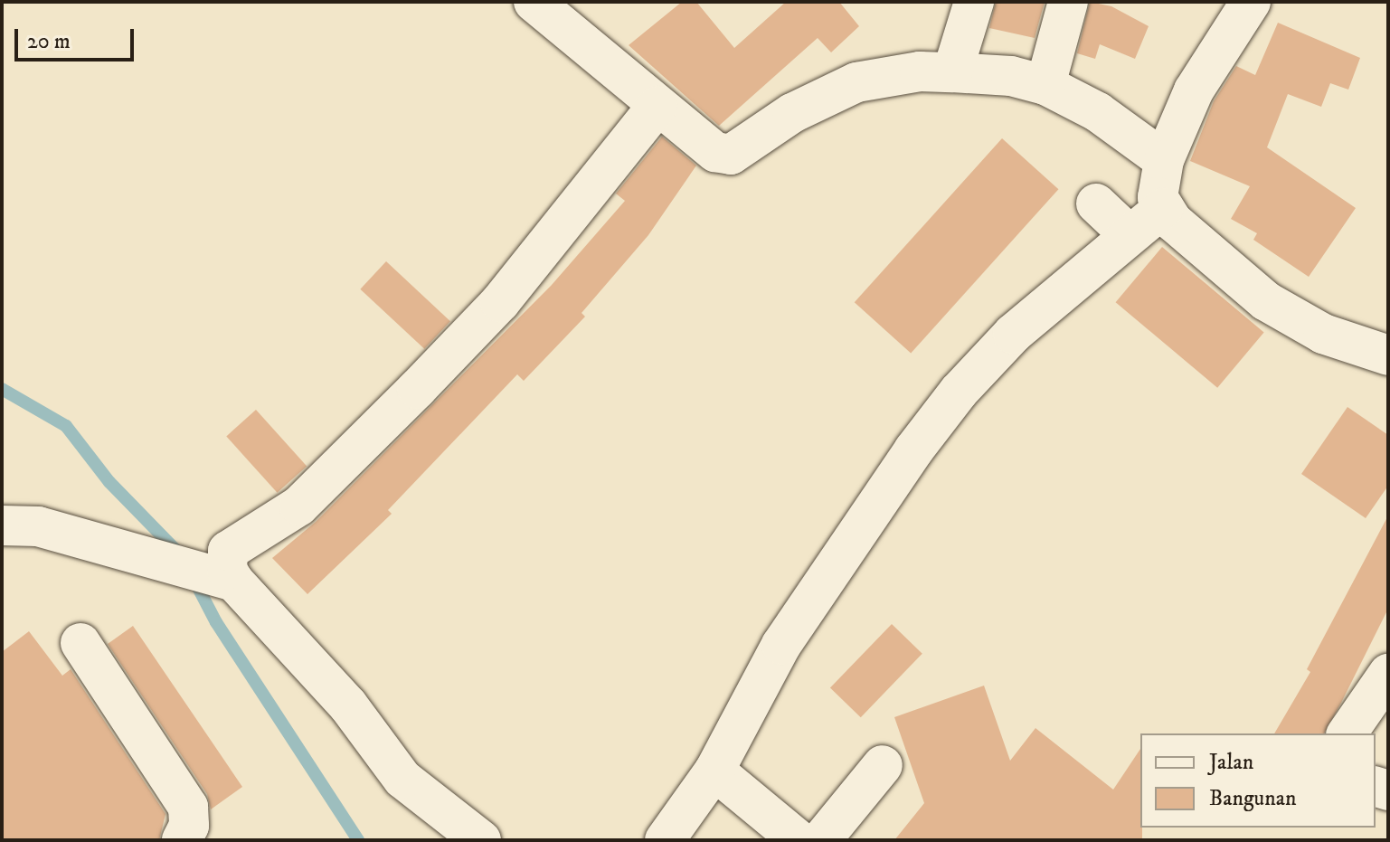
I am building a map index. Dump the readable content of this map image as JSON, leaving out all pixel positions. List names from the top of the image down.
{
  "legend": ["Jalan", "Bangunan"],
  "scale_bar": "20 m"
}
